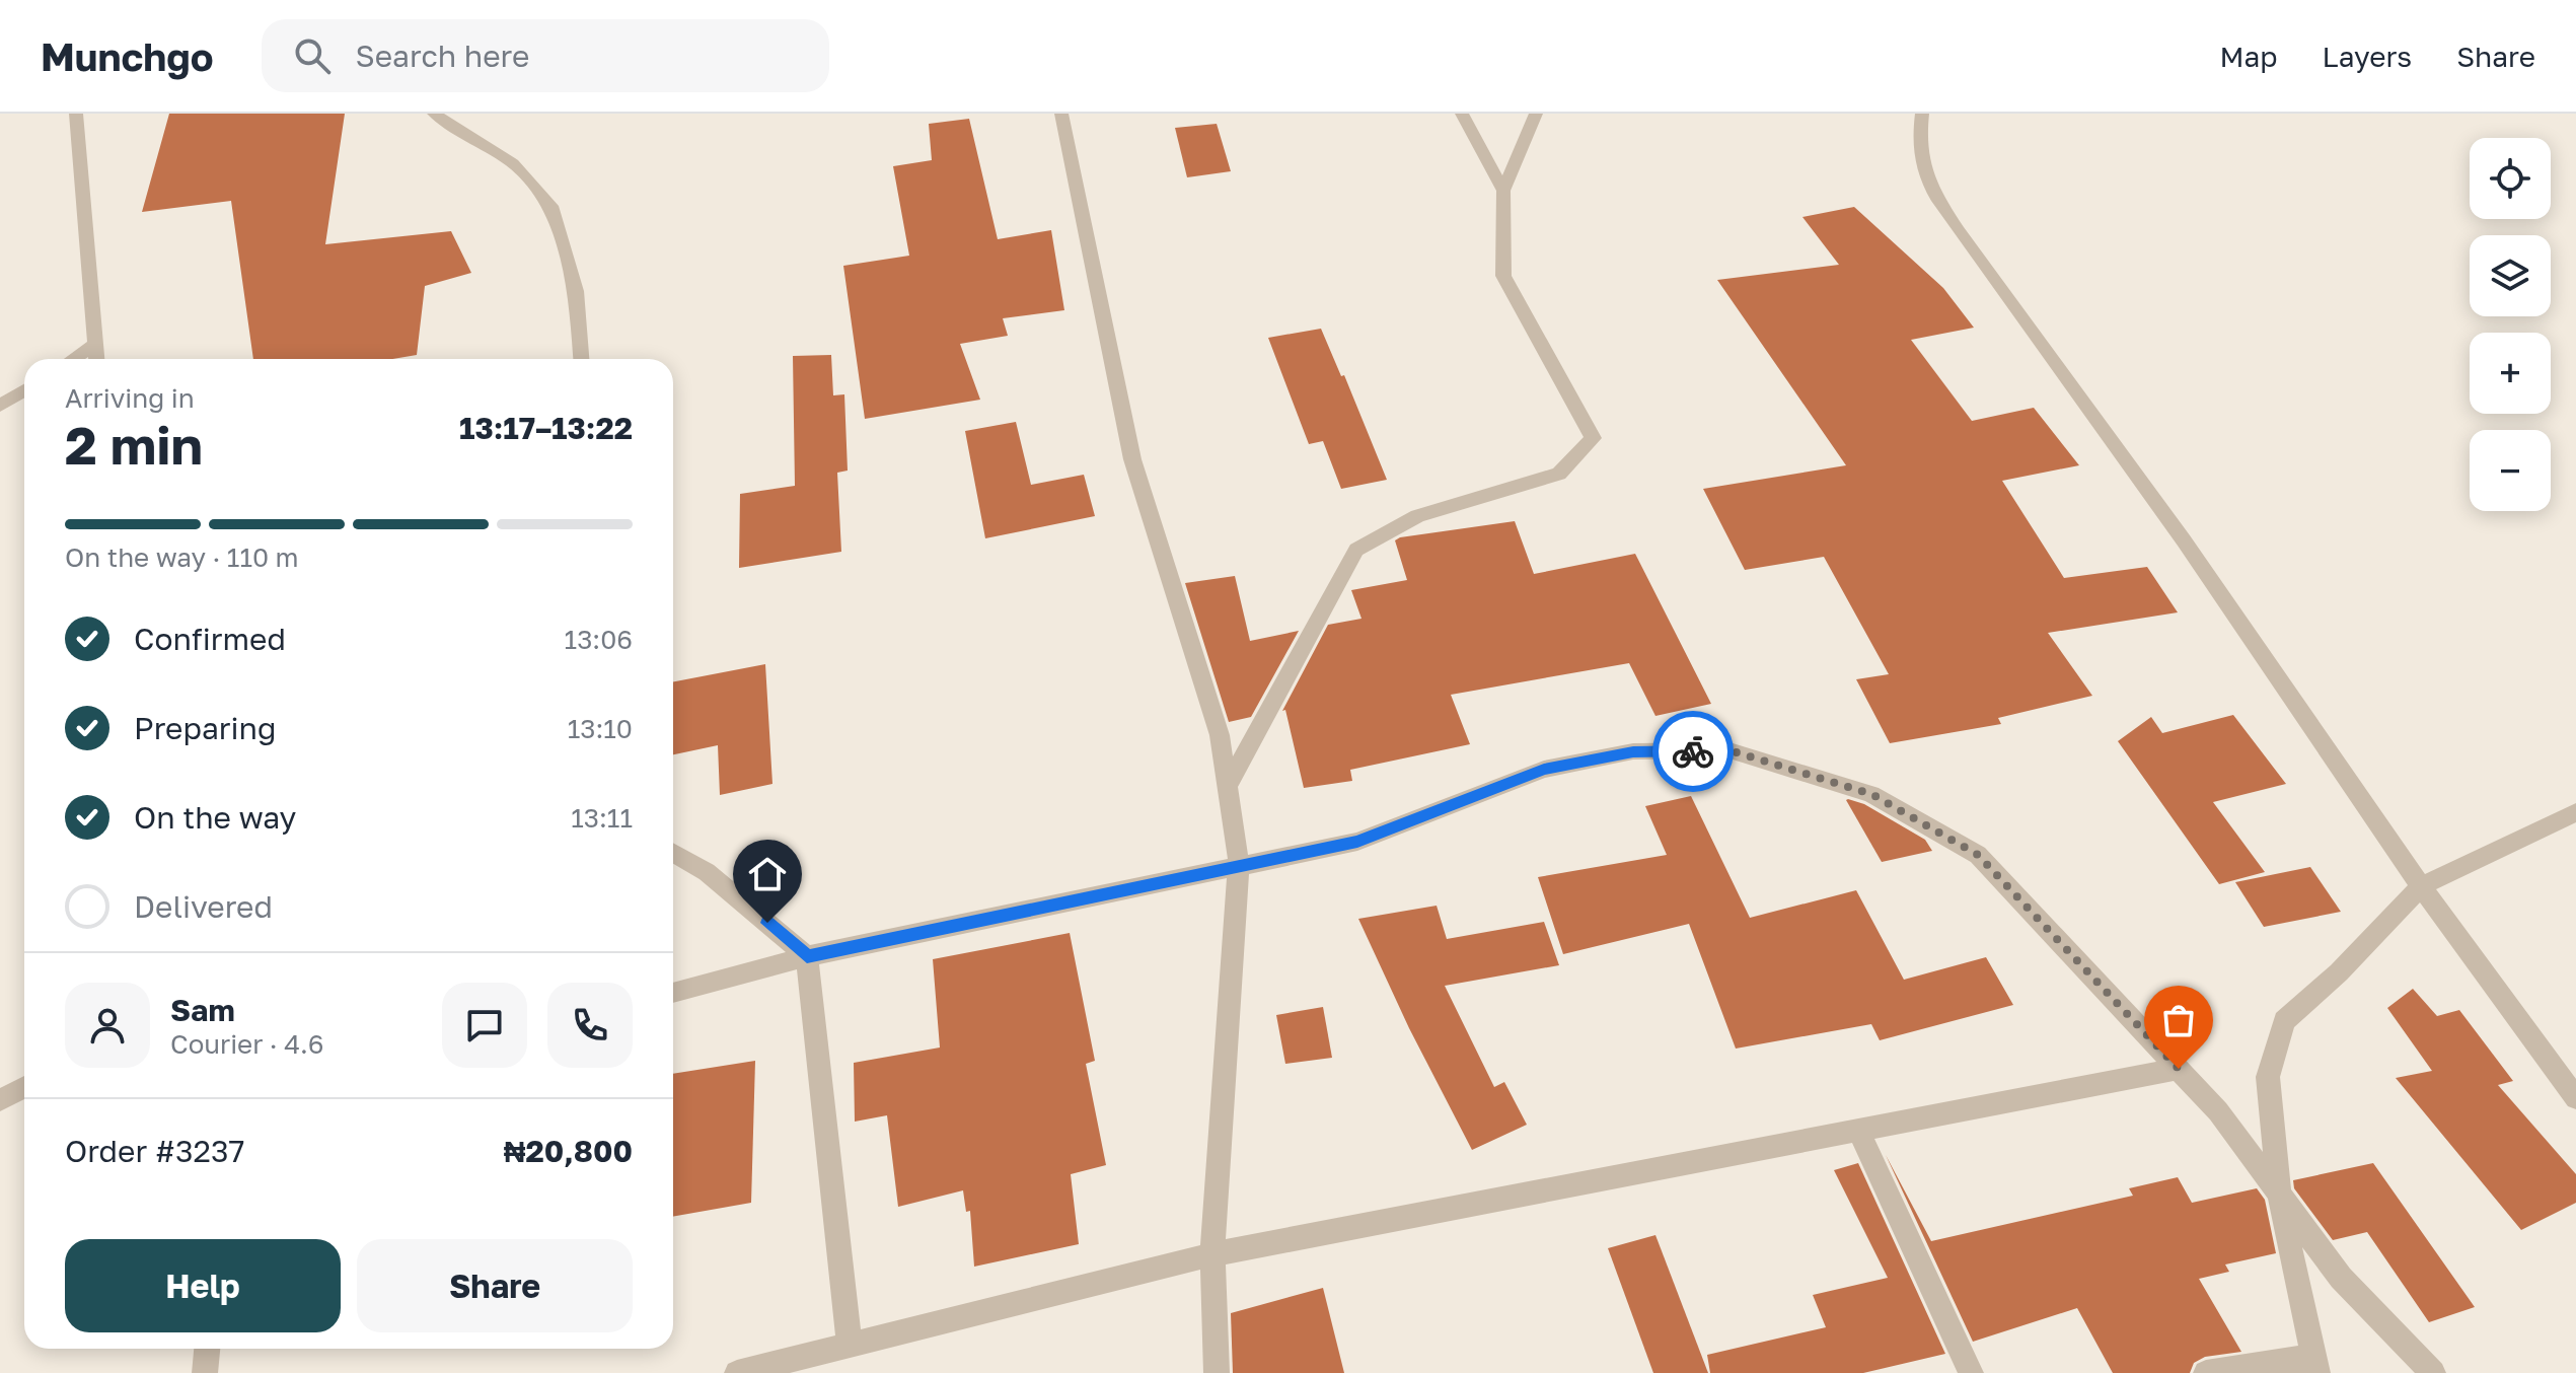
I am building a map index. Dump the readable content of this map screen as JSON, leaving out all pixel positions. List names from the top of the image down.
{
  "page": {
    "header": "Munchgo",
    "search": "Search here",
    "nav": ["Map", "Layers", "Share"],
    "map_buttons": ["+", "−"],
    "heading": ["2 min", "Arriving in", "13:17–13:22"],
    "panel": [
      "Sam",
      "Courier · 4.6",
      "Order #3237",
      "₦20,800"
    ],
    "bar": "On the way · 110 m",
    "list": [
      ["Confirmed", "13:06"],
      ["Preparing", "13:10"],
      ["On the way", "13:11"],
      "Delivered"
    ],
    "buttons": ["Help", "Share"]
  }
}
